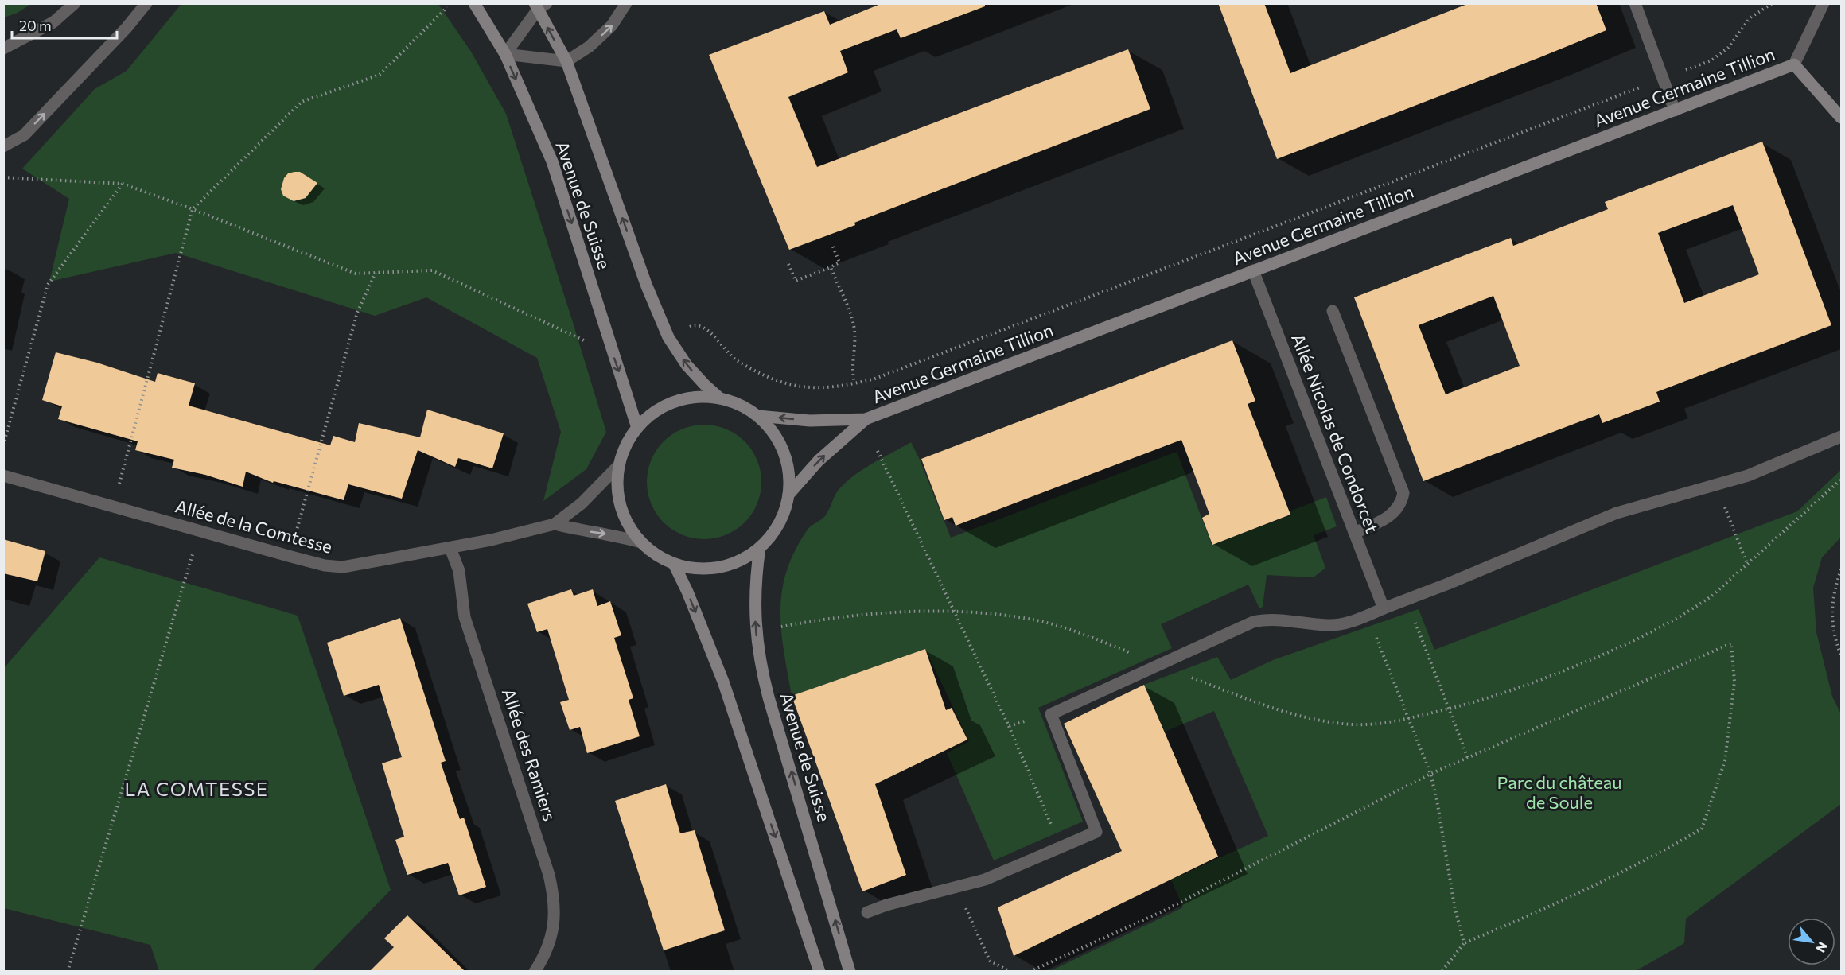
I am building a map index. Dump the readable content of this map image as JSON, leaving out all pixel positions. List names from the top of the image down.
{
  "streets": {
    "street": [
      "Avenue Germaine Tillion",
      "Avenue de Suisse",
      "Allée Nicolas de Condorcet",
      "Allée de la Comtesse",
      "Allée des Ramiers"
    ]
  },
  "crossings": [
    ["Avenue Germaine Tillion", "Allée Nicolas de Condorcet"],
    ["Allée de la Comtesse", "Allée des Ramiers"]
  ],
  "districts": ["LA COMTESSE"],
  "parks": ["Parc du château de Soule"],
  "scale_bar": "20 m",
  "north": "bottom right"
}
